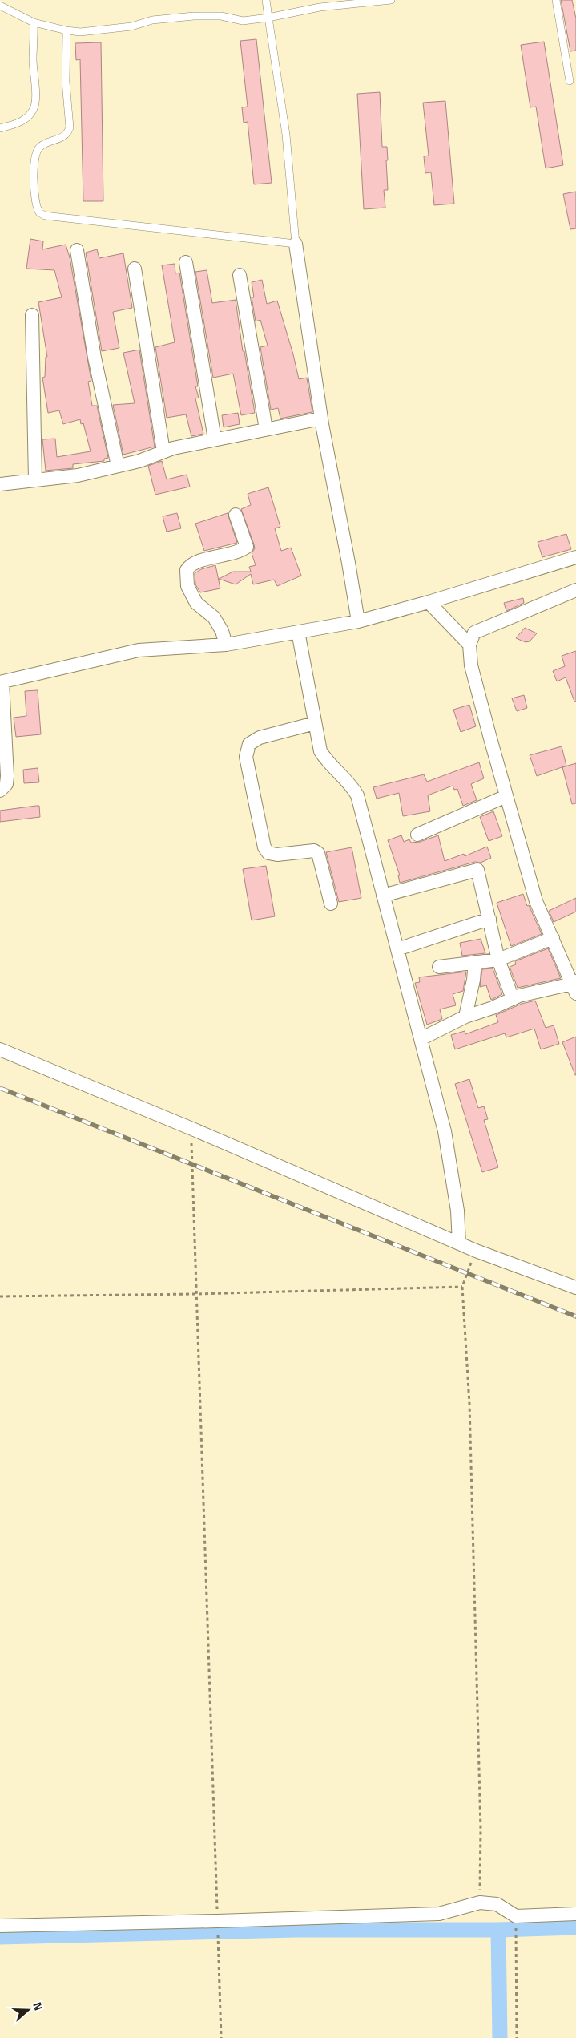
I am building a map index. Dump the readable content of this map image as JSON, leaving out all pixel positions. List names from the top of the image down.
{
  "north": "right"
}
